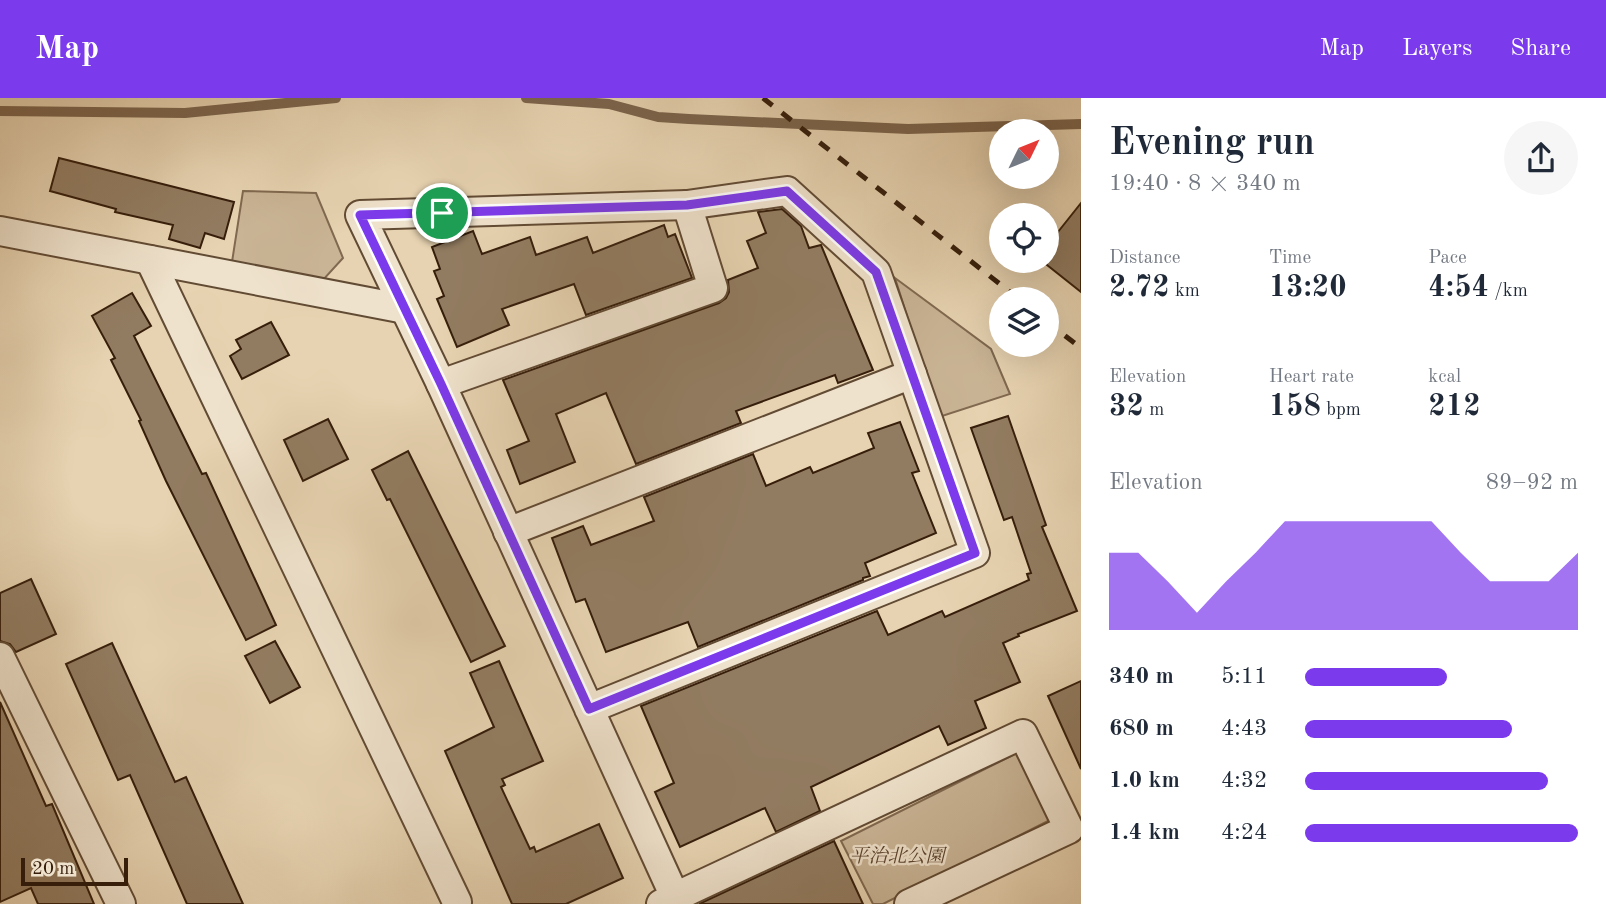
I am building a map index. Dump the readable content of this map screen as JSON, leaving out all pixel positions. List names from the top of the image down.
{
  "parks": ["平治北公園"],
  "scale_bar": "20 m",
  "north": "top right",
  "page": {
    "header": "Map",
    "nav": ["Map", "Layers", "Share"],
    "heading": ["Evening run", "19:40 · 8 × 340 m"],
    "stats": [
      ["Distance", "2.72 km"],
      ["Time", "13:20"],
      ["Pace", "4:54 /km"],
      ["Elevation", "32 m"],
      ["Heart rate", "158 bpm"],
      ["kcal", "212"]
    ],
    "chart": ["Elevation", "89–92 m"],
    "list": [
      {
        "name": "340 m",
        "note": "5:11"
      },
      {
        "name": "680 m",
        "note": "4:43"
      },
      {
        "name": "1.0 km",
        "note": "4:32"
      },
      {
        "name": "1.4 km",
        "note": "4:24"
      }
    ],
    "scale": "20 m"
  }
}
